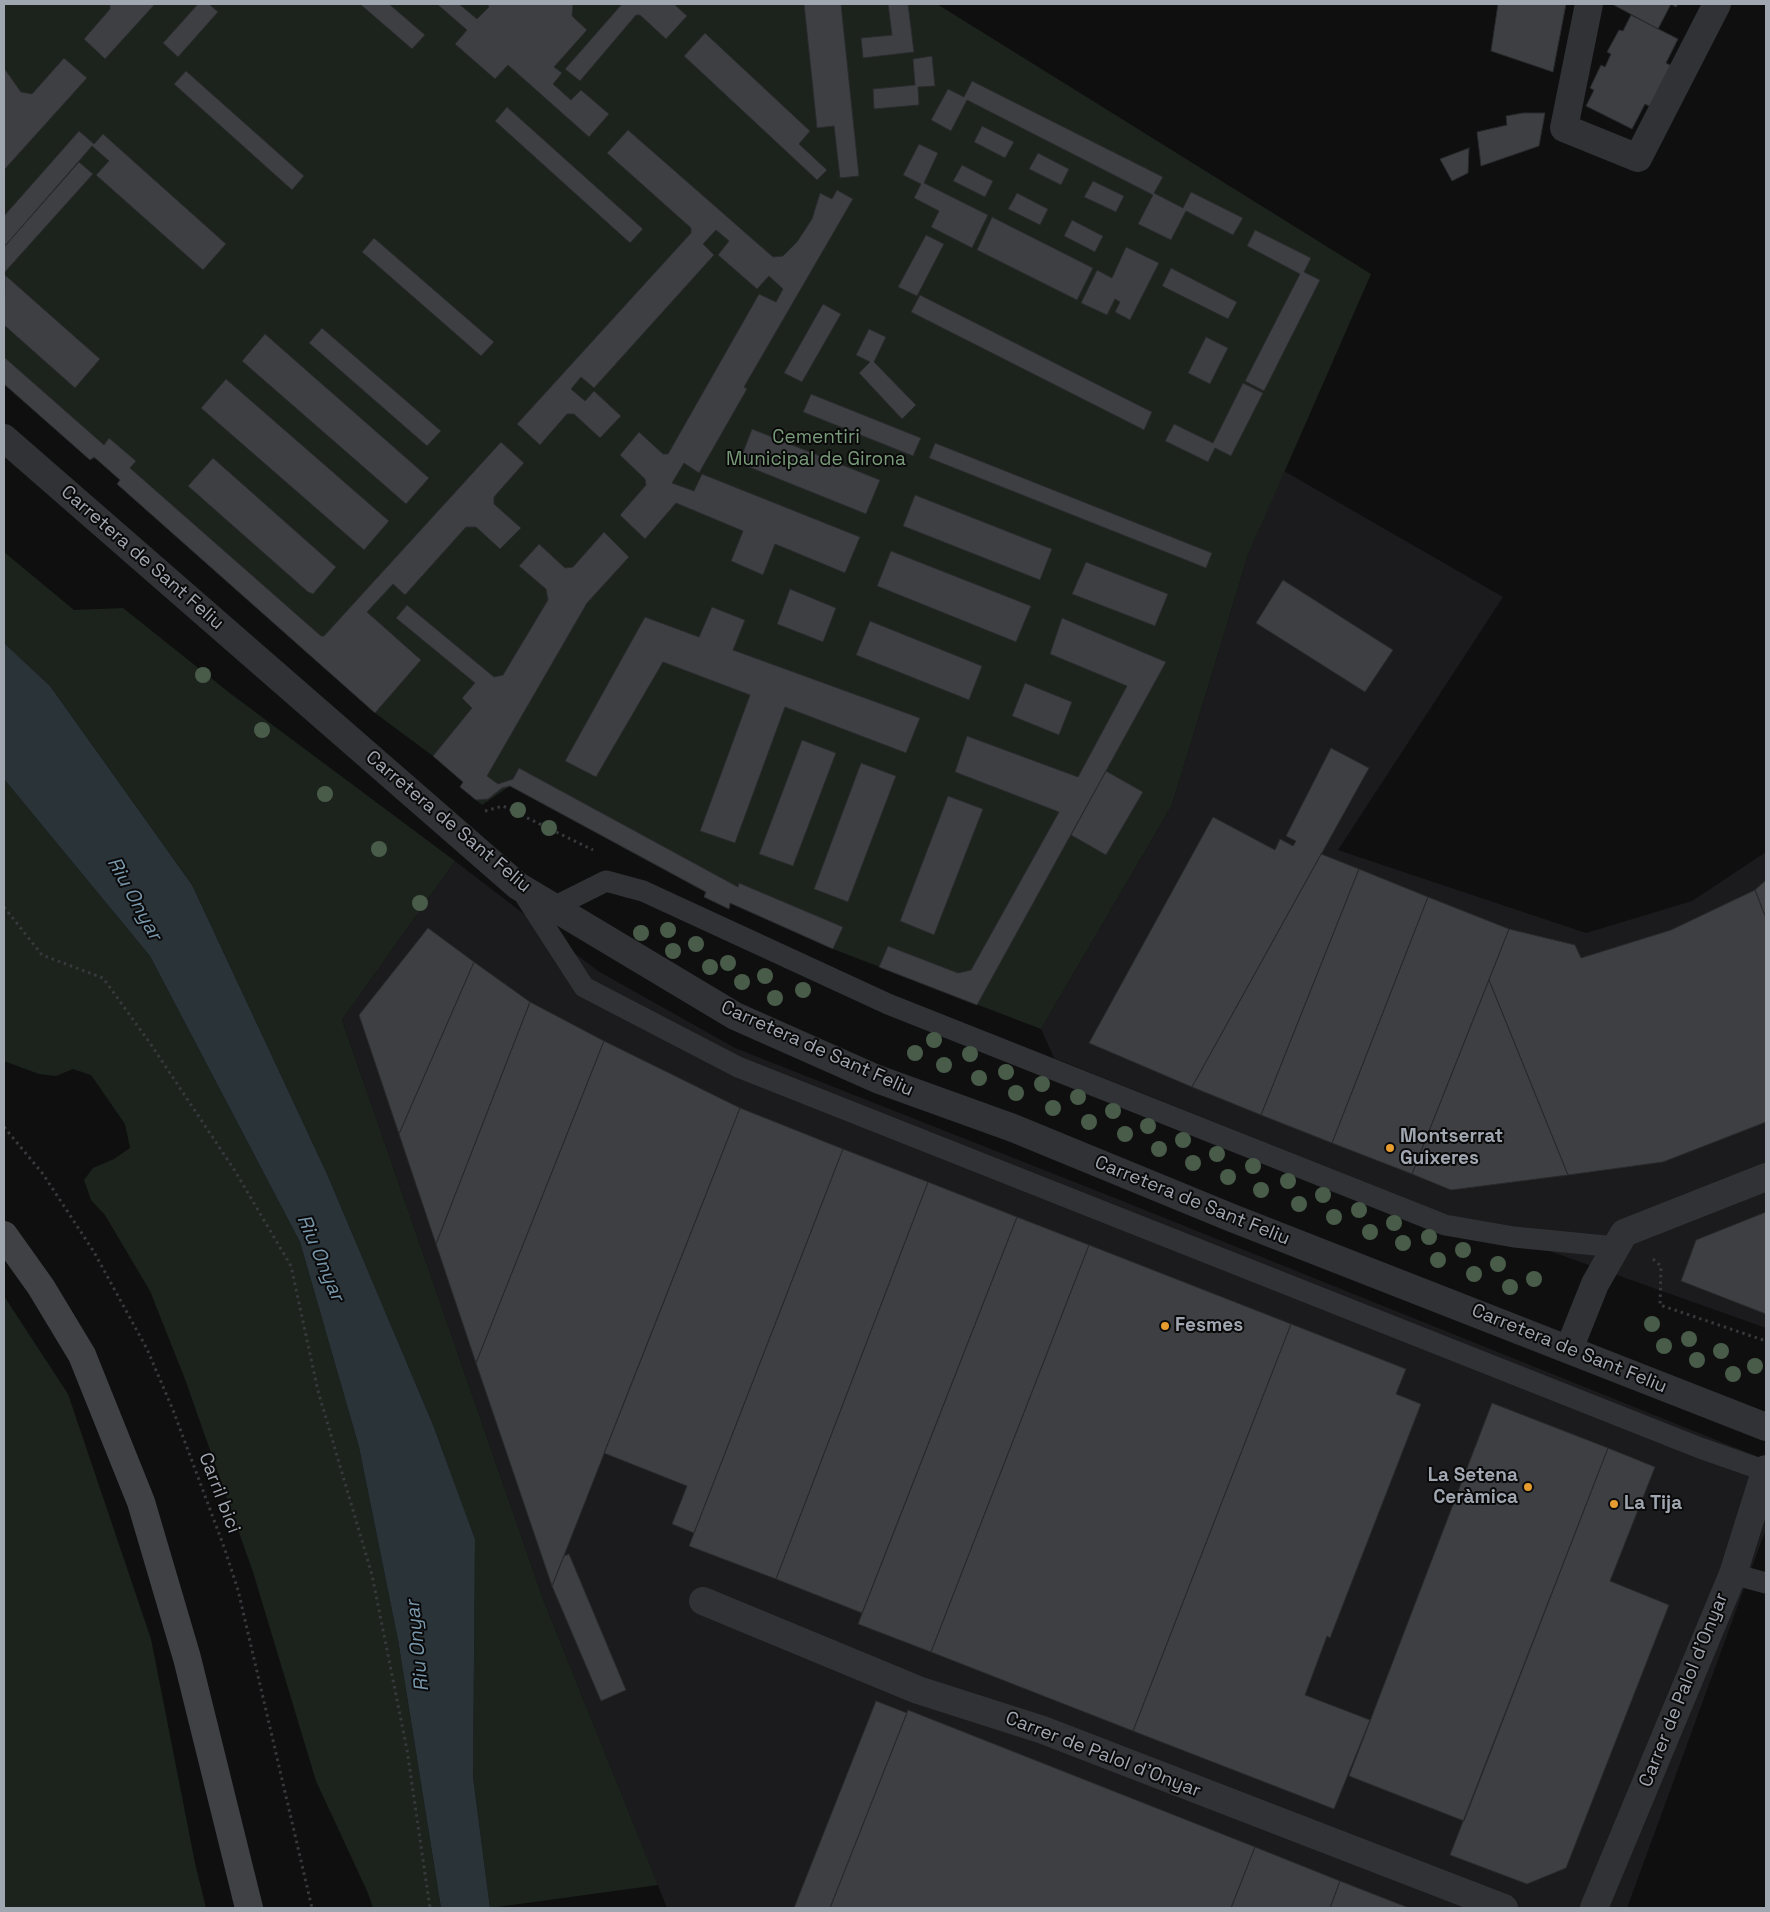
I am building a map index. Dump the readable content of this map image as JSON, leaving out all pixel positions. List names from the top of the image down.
{
  "streets": {
    "street": ["Carretera de Sant Feliu", "Carrer de Palol d'Onyar"],
    "path": ["Carril bici"]
  },
  "water": ["Riu Onyar"],
  "parks": ["Cementiri Municipal de Girona"],
  "places": [
    "Montserrat Guixeres",
    "Fesmes",
    "La Setena Ceràmica",
    "La Tija"
  ]
}
